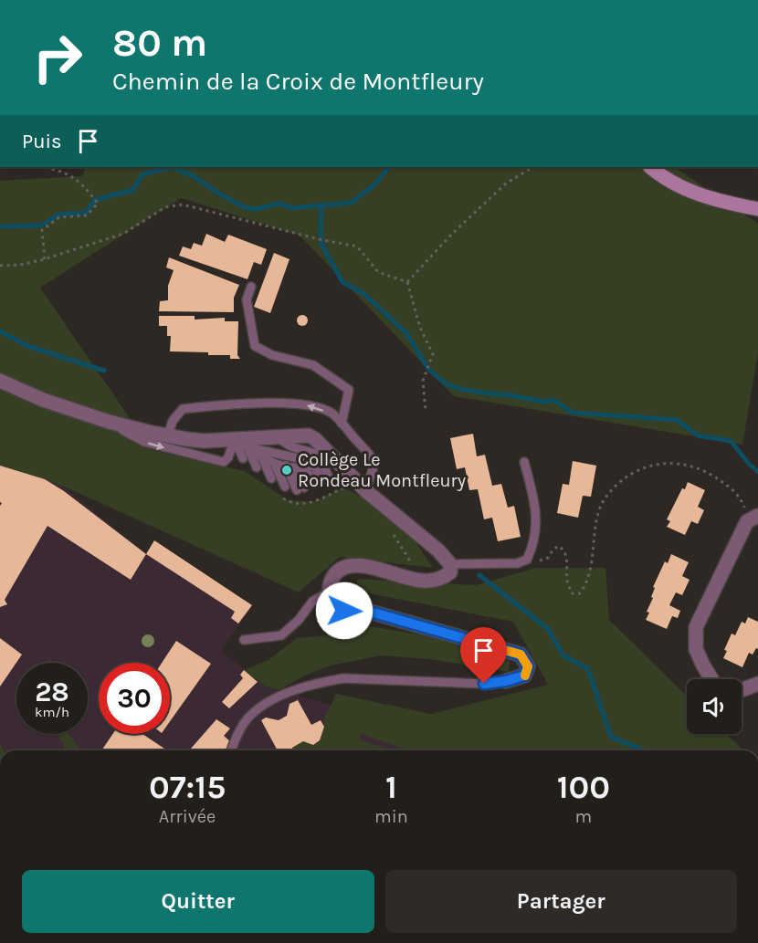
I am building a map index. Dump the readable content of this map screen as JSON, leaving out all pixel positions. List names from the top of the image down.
{
  "places": ["Collège Le Rondeau Montfleury"],
  "page": {
    "turn": ["80 m", "Chemin de la Croix de Montfleury"],
    "then": "Puis",
    "speed": "28 km/h",
    "limit": "30",
    "eta": [
      "07:15",
      "Arrivée",
      "1",
      "min",
      "100",
      "m"
    ],
    "buttons": ["Quitter", "Partager"]
  }
}
